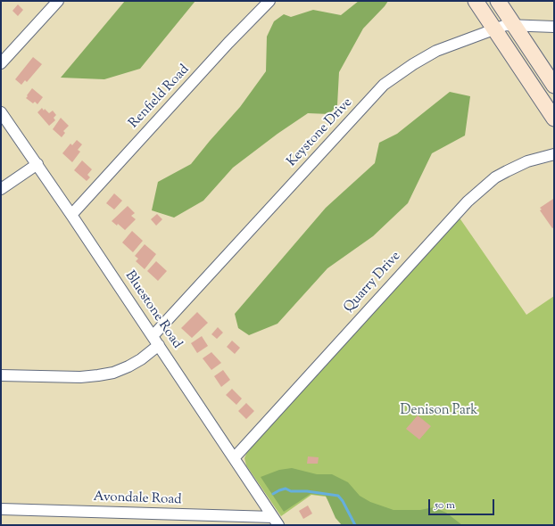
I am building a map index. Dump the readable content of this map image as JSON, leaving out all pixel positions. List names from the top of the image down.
{
  "streets": {
    "street": [
      "Renfield Road",
      "Keystone Drive",
      "Quarry Drive",
      "Bluestone Road",
      "Avondale Road"
    ]
  },
  "crossings": [
    ["Renfield Road", "Bluestone Road"],
    ["Keystone Drive", "Bluestone Road"],
    ["Quarry Drive", "Bluestone Road"],
    ["Bluestone Road", "Avondale Road"]
  ],
  "parks": ["Denison Park"],
  "scale_bar": "50 m"
}
